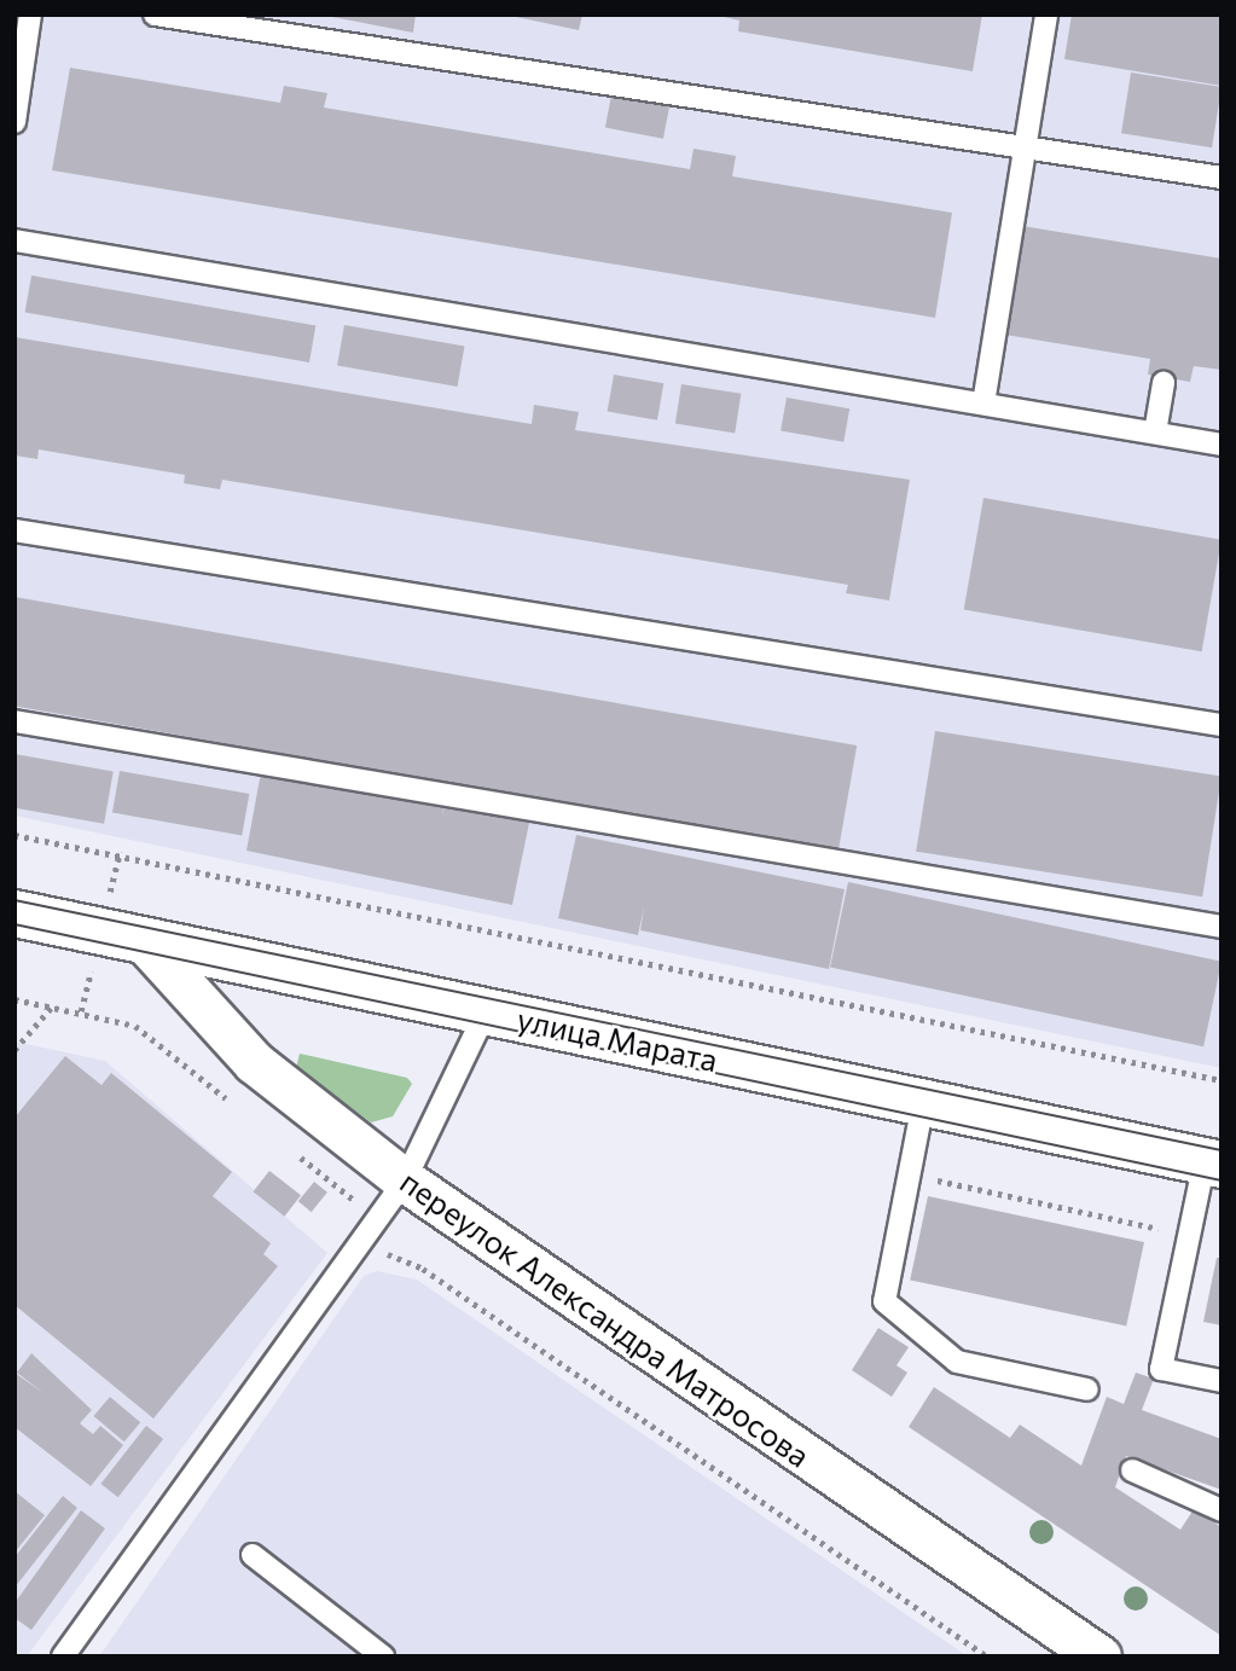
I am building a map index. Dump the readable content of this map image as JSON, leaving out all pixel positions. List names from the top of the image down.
{
  "streets": {
    "street": ["улица Марата", "переулок Александра Матросова"]
  },
  "crossings": [
    ["улица Марата", "переулок Александра Матросова"]
  ]
}
